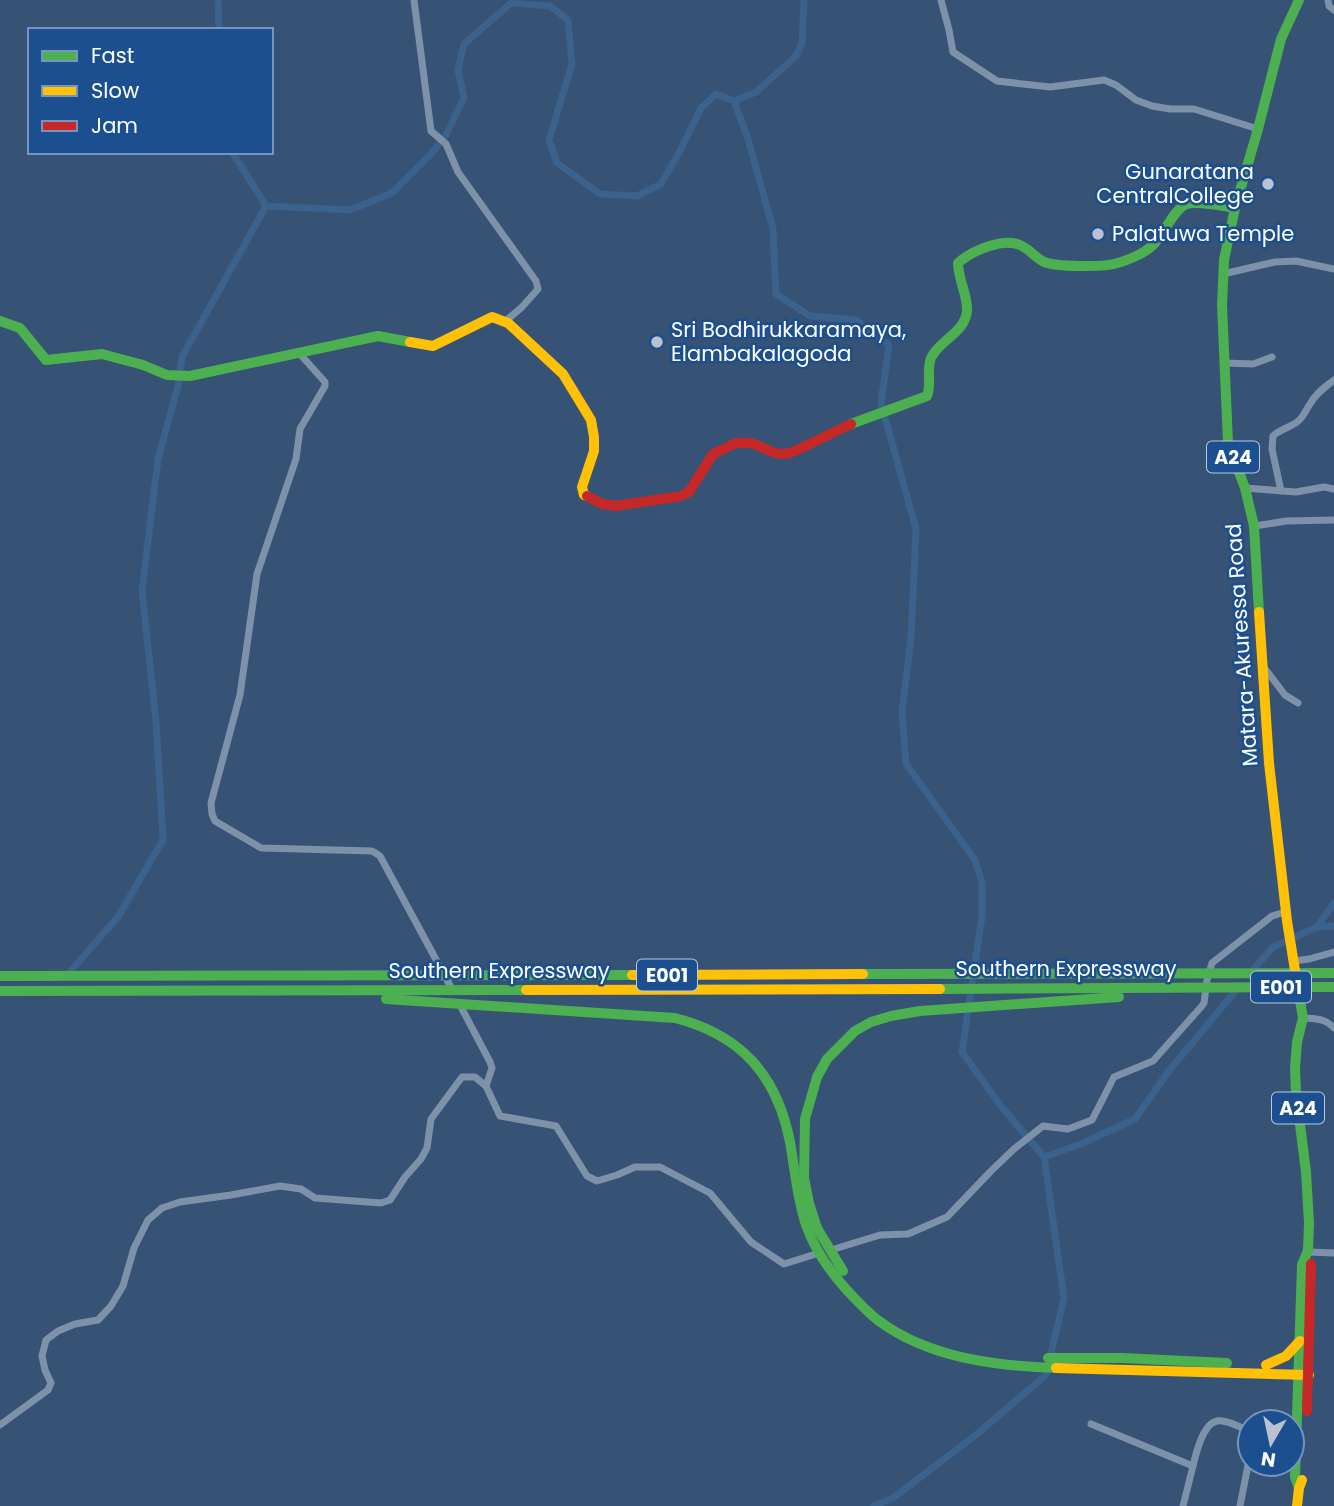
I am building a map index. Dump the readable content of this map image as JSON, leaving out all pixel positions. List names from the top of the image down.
{
  "streets": {
    "main road": [
      "A24",
      "Matara-Akuressa Road",
      "Southern Expressway",
      "E001"
    ]
  },
  "places": ["Gunaratana CentralCollege", "Palatuwa Temple", "Sri Bodhirukkaramaya, Elambakalagoda"],
  "legend": ["Fast", "Slow", "Jam"],
  "north": "bottom"
}
